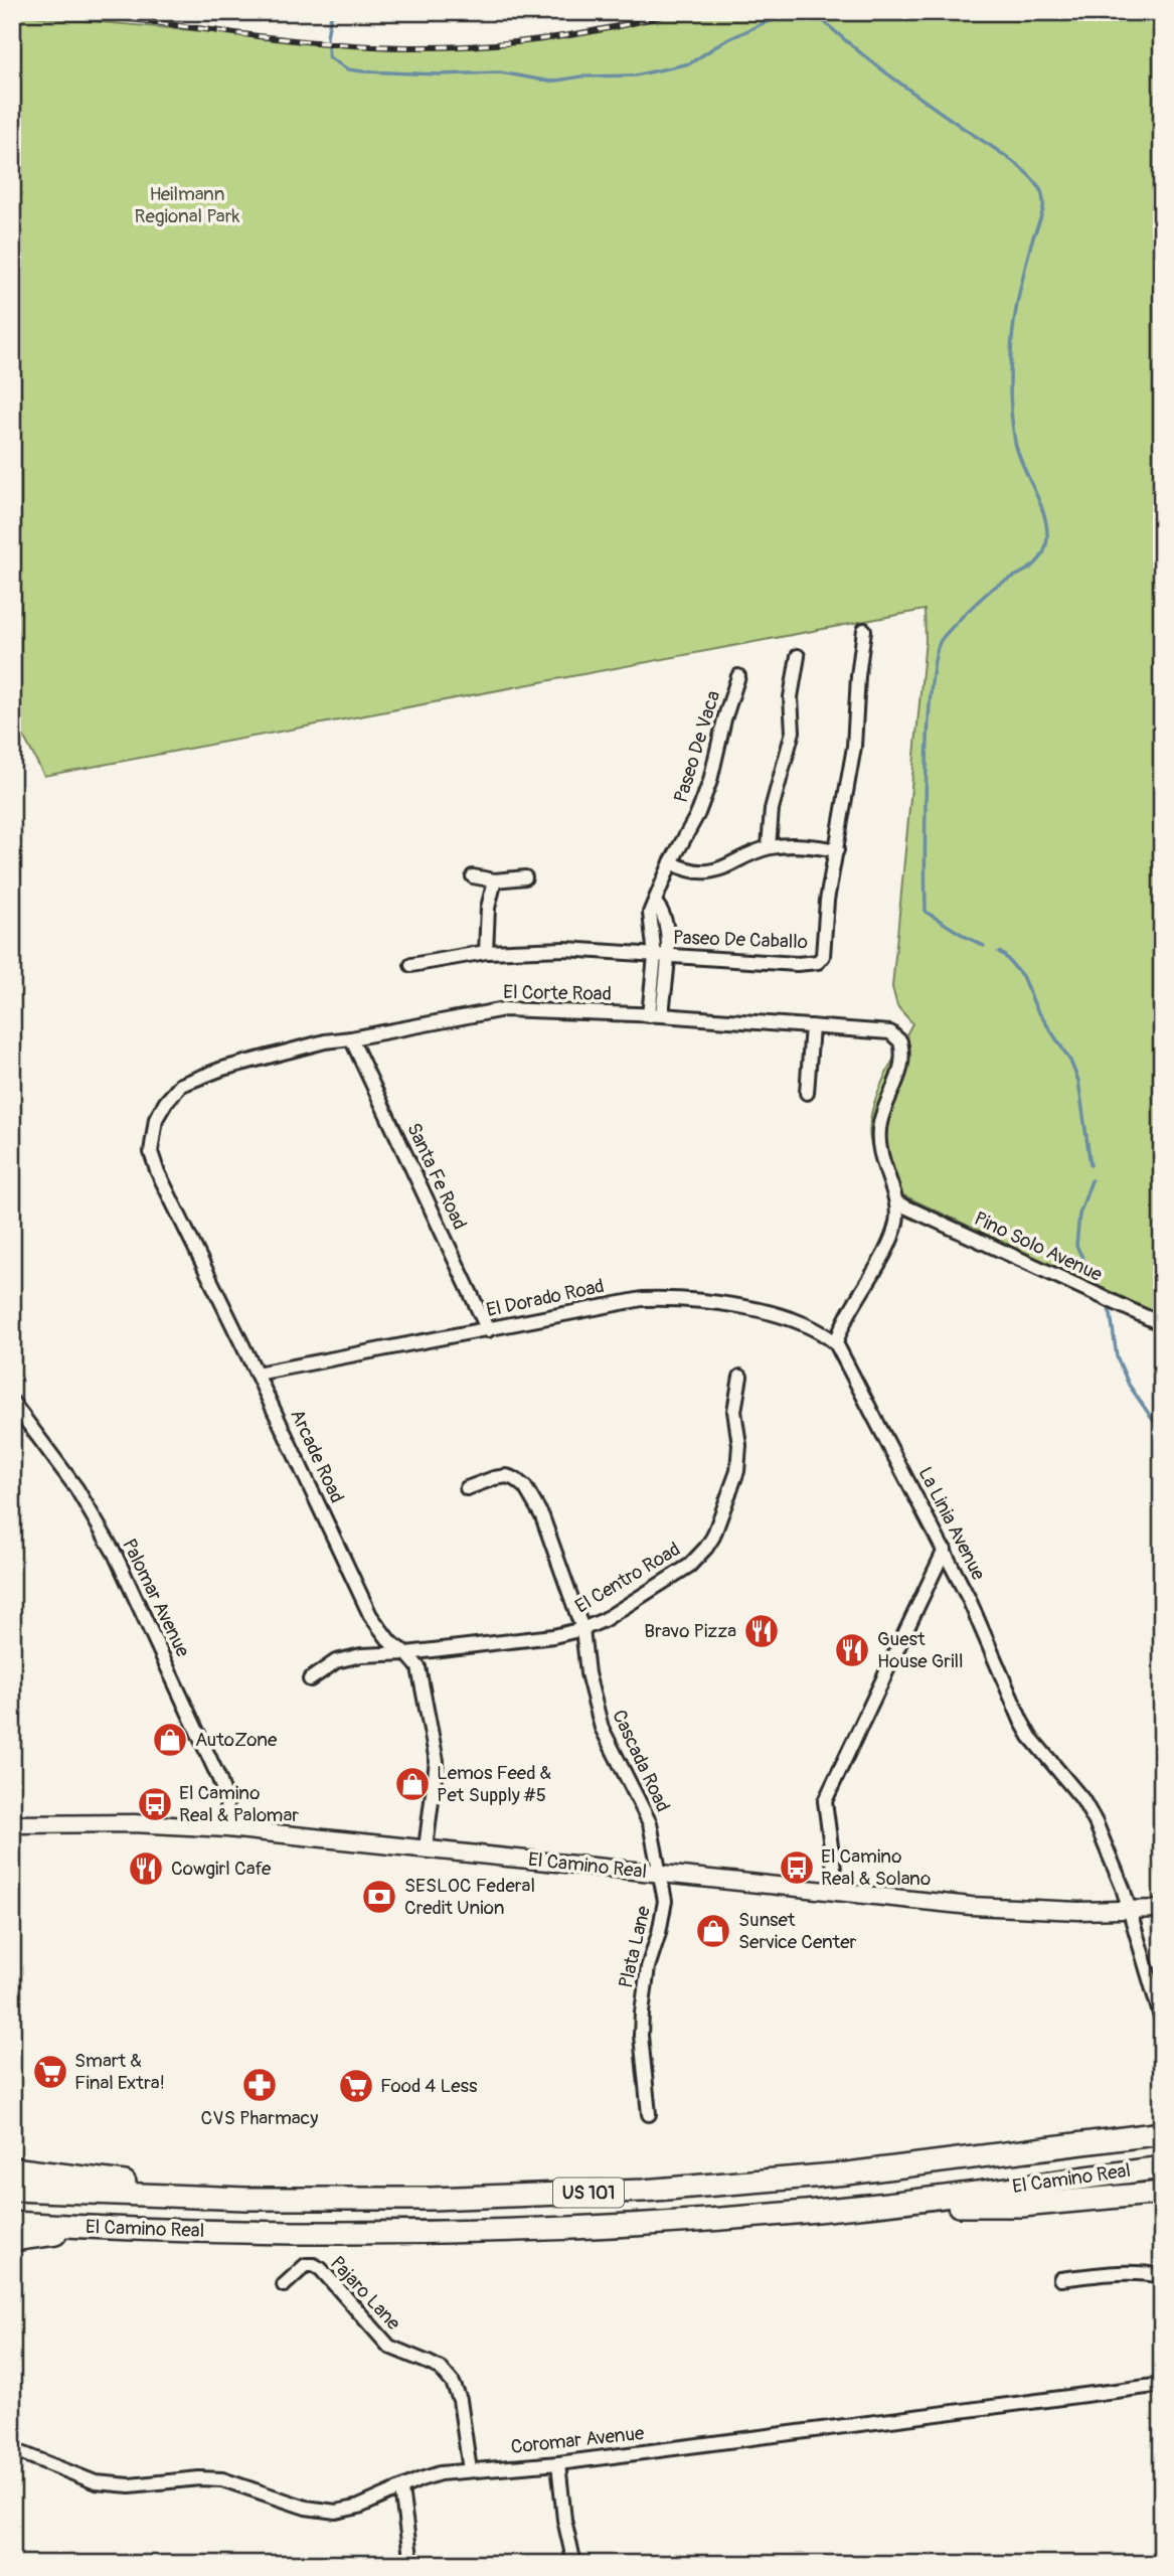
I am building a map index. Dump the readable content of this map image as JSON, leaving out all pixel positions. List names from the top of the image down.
{
  "streets": {
    "highway": ["El Camino Real", "US 101"],
    "street": [
      "Paseo De Vaca",
      "Paseo De Caballo",
      "El Corte Road",
      "Santa Fe Road",
      "Pino Solo Avenue",
      "El Dorado Road",
      "Arcade Road",
      "La Linia Avenue",
      "El Centro Road",
      "Palomar Avenue",
      "Cascada Road",
      "Plata Lane",
      "Pajaro Lane",
      "Coromar Avenue"
    ]
  },
  "crossings": [
    ["Paseo De Vaca", "Paseo De Caballo"],
    ["Paseo De Vaca", "El Corte Road"],
    ["El Corte Road", "Santa Fe Road"],
    ["El Corte Road", "Pino Solo Avenue"],
    ["El Corte Road", "Arcade Road"],
    ["Santa Fe Road", "El Dorado Road"],
    ["El Dorado Road", "Arcade Road"],
    ["El Dorado Road", "La Linia Avenue"],
    ["Arcade Road", "El Centro Road"],
    ["Arcade Road", "El Camino Real"],
    ["La Linia Avenue", "El Camino Real"],
    ["El Centro Road", "Cascada Road"],
    ["Palomar Avenue", "El Camino Real"],
    ["Cascada Road", "El Camino Real"],
    ["Cascada Road", "Plata Lane"],
    ["El Camino Real", "Plata Lane"],
    ["Pajaro Lane", "Coromar Avenue"]
  ],
  "parks": ["Heilmann Regional Park"],
  "places": {
    "restaurant": ["Bravo Pizza", "Guest House Grill", "Cowgirl Cafe"],
    "shop": ["AutoZone", "Lemos Feed & Pet Supply #5", "Sunset Service Center"],
    "bus stop": ["El Camino Real & Palomar", "El Camino Real & Solano"],
    "bank": ["SESLOC Federal Credit Union"],
    "supermarket": ["Smart & Final Extra!", "Food 4 Less"],
    "pharmacy": ["CVS Pharmacy"]
  }
}
